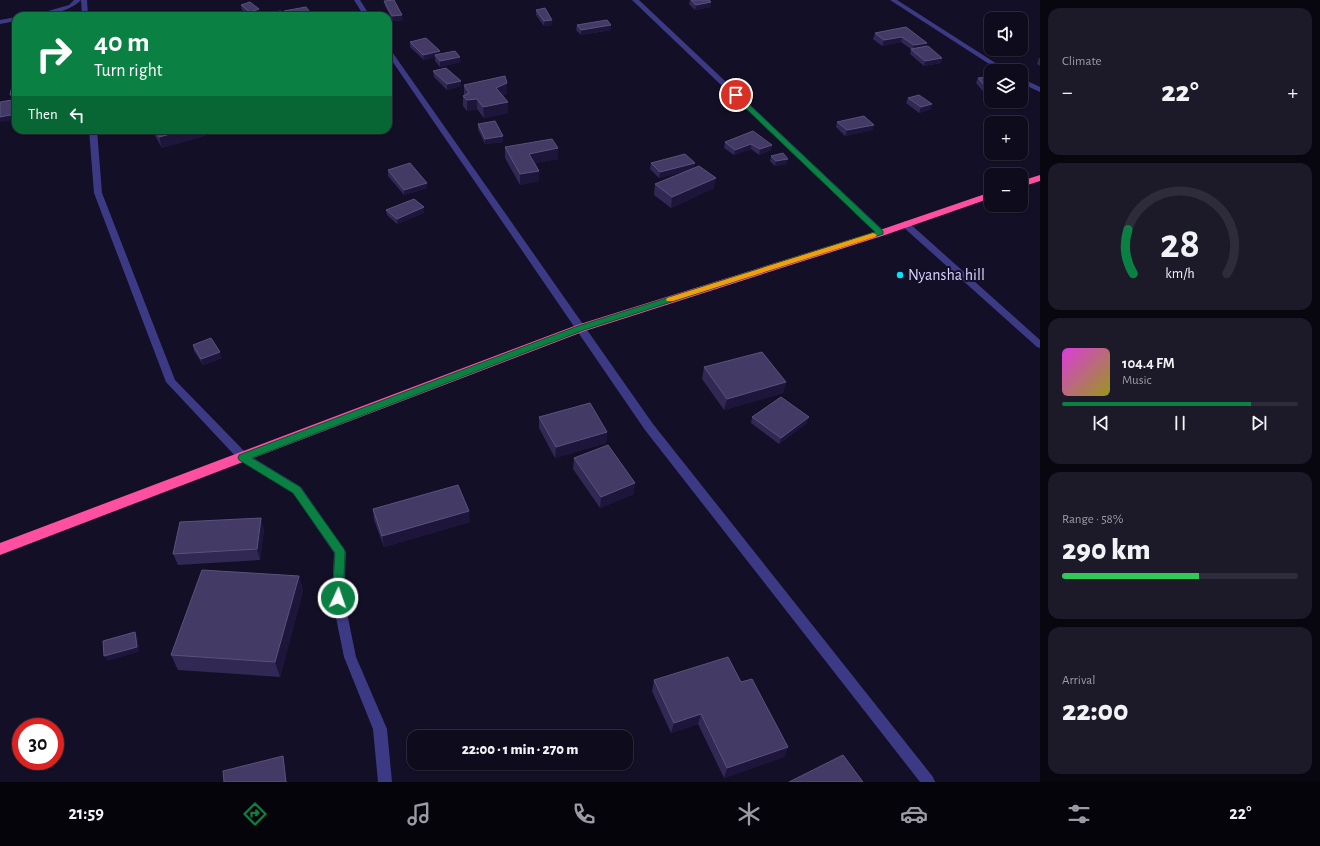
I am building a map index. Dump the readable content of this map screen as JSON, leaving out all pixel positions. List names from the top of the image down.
{
  "places": ["Nyansha hill"],
  "page": {
    "tile": [
      "Climate",
      ["Range · 58%", "290 km"],
      ["Arrival", "22:00"]
    ],
    "map_buttons": ["+", "−"],
    "turn": ["40 m", "Turn right"],
    "heat": ["−", "22°", "+"],
    "then": "Then",
    "song": ["104.4 FM", "Music"],
    "limit": "30",
    "trip": "22:00 · 1 min · 270 m",
    "tabs": ["21:59", "22°"],
    "gauge": ["28", "km/h"]
  }
}
